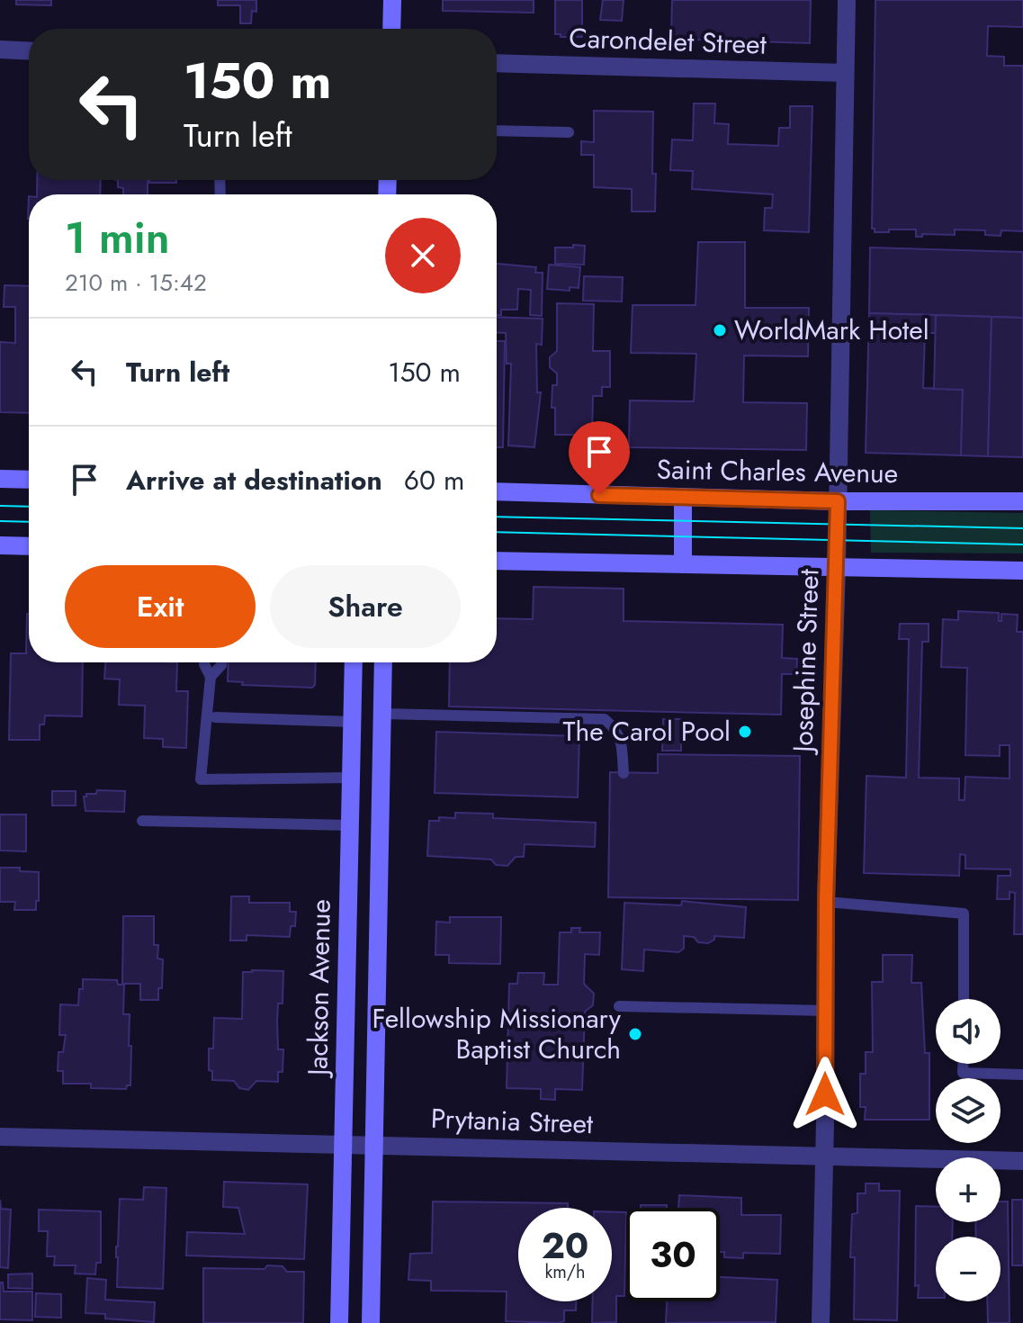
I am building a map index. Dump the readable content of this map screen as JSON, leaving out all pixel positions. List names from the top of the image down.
{
  "streets": {
    "street": [
      "Carondelet Street",
      "Saint Charles Avenue",
      "Josephine Street",
      "Jackson Avenue",
      "Prytania Street"
    ]
  },
  "crossings": [
    ["Carondelet Street", "Josephine Street"],
    ["Saint Charles Avenue", "Josephine Street"],
    ["Josephine Street", "Prytania Street"],
    ["Jackson Avenue", "Prytania Street"]
  ],
  "places": ["WorldMark Hotel", "The Carol Pool", "Fellowship Missionary Baptist Church"],
  "page": {
    "turn": ["150 m", "Turn left"],
    "heading": ["1 min", "210 m · 15:42"],
    "list": [
      {
        "name": "Turn left",
        "value": "150 m"
      },
      {
        "name": "Arrive at destination",
        "value": "60 m"
      }
    ],
    "buttons": ["Exit", "Share"],
    "map_buttons": ["+", "−"],
    "speed": "20 km/h",
    "limit": "30"
  }
}
